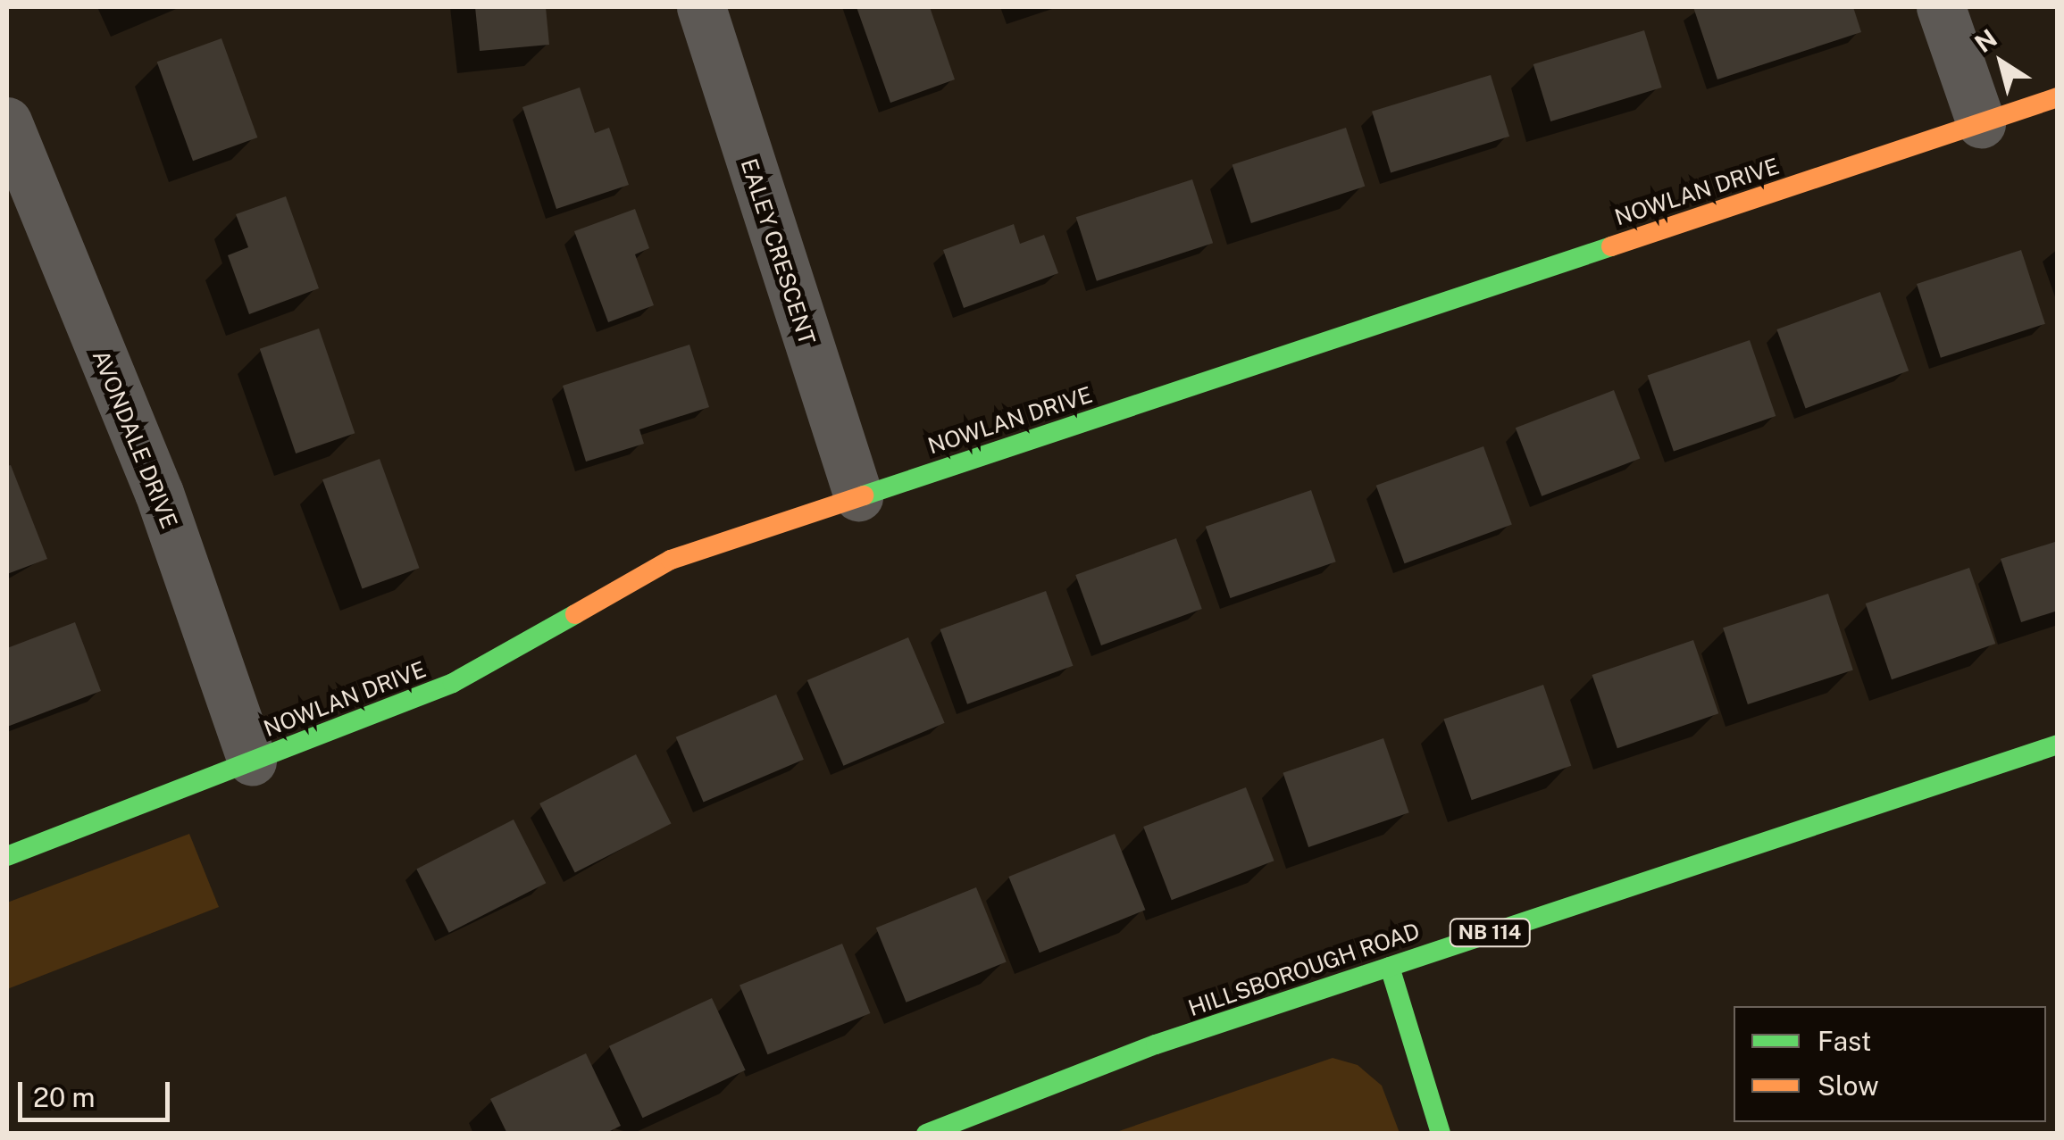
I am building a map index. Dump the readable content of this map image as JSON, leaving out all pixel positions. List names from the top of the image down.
{
  "streets": {
    "street": [
      "NOWLAN DRIVE",
      "EALEY CRESCENT",
      "AVONDALE DRIVE",
      "NB 114",
      "HILLSBOROUGH ROAD"
    ]
  },
  "crossings": [
    ["NOWLAN DRIVE", "EALEY CRESCENT"],
    ["NOWLAN DRIVE", "AVONDALE DRIVE"]
  ],
  "legend": ["Fast", "Slow"],
  "scale_bar": "20 m",
  "north": "top left"
}
